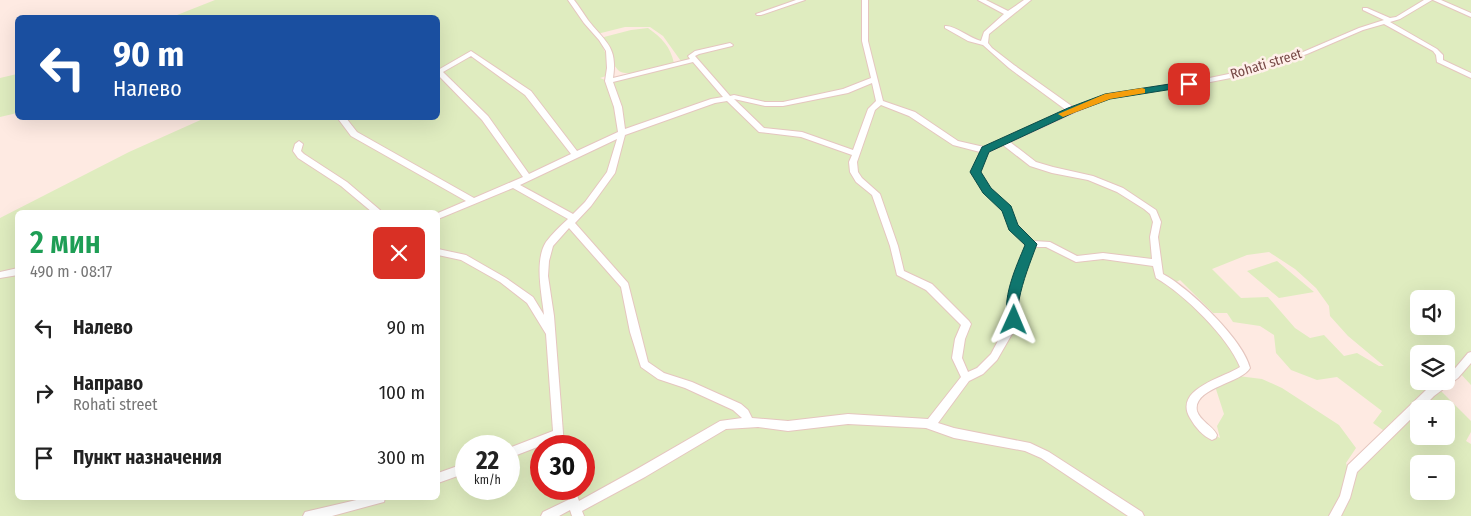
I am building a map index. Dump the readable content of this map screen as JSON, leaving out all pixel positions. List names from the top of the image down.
{
  "streets": {
    "street": ["Rohati street"]
  },
  "page": {
    "turn": ["90 m", "Налево"],
    "heading": ["2 мин", "490 m · 08:17"],
    "map_buttons": ["+", "−"],
    "list": [
      {
        "name": "Налево",
        "value": "90 m"
      },
      {
        "name": "Направо",
        "note": "Rohati street",
        "value": "100 m"
      },
      {
        "name": "Пункт назначения",
        "value": "300 m"
      }
    ],
    "speed": "22 km/h",
    "limit": "30"
  }
}
